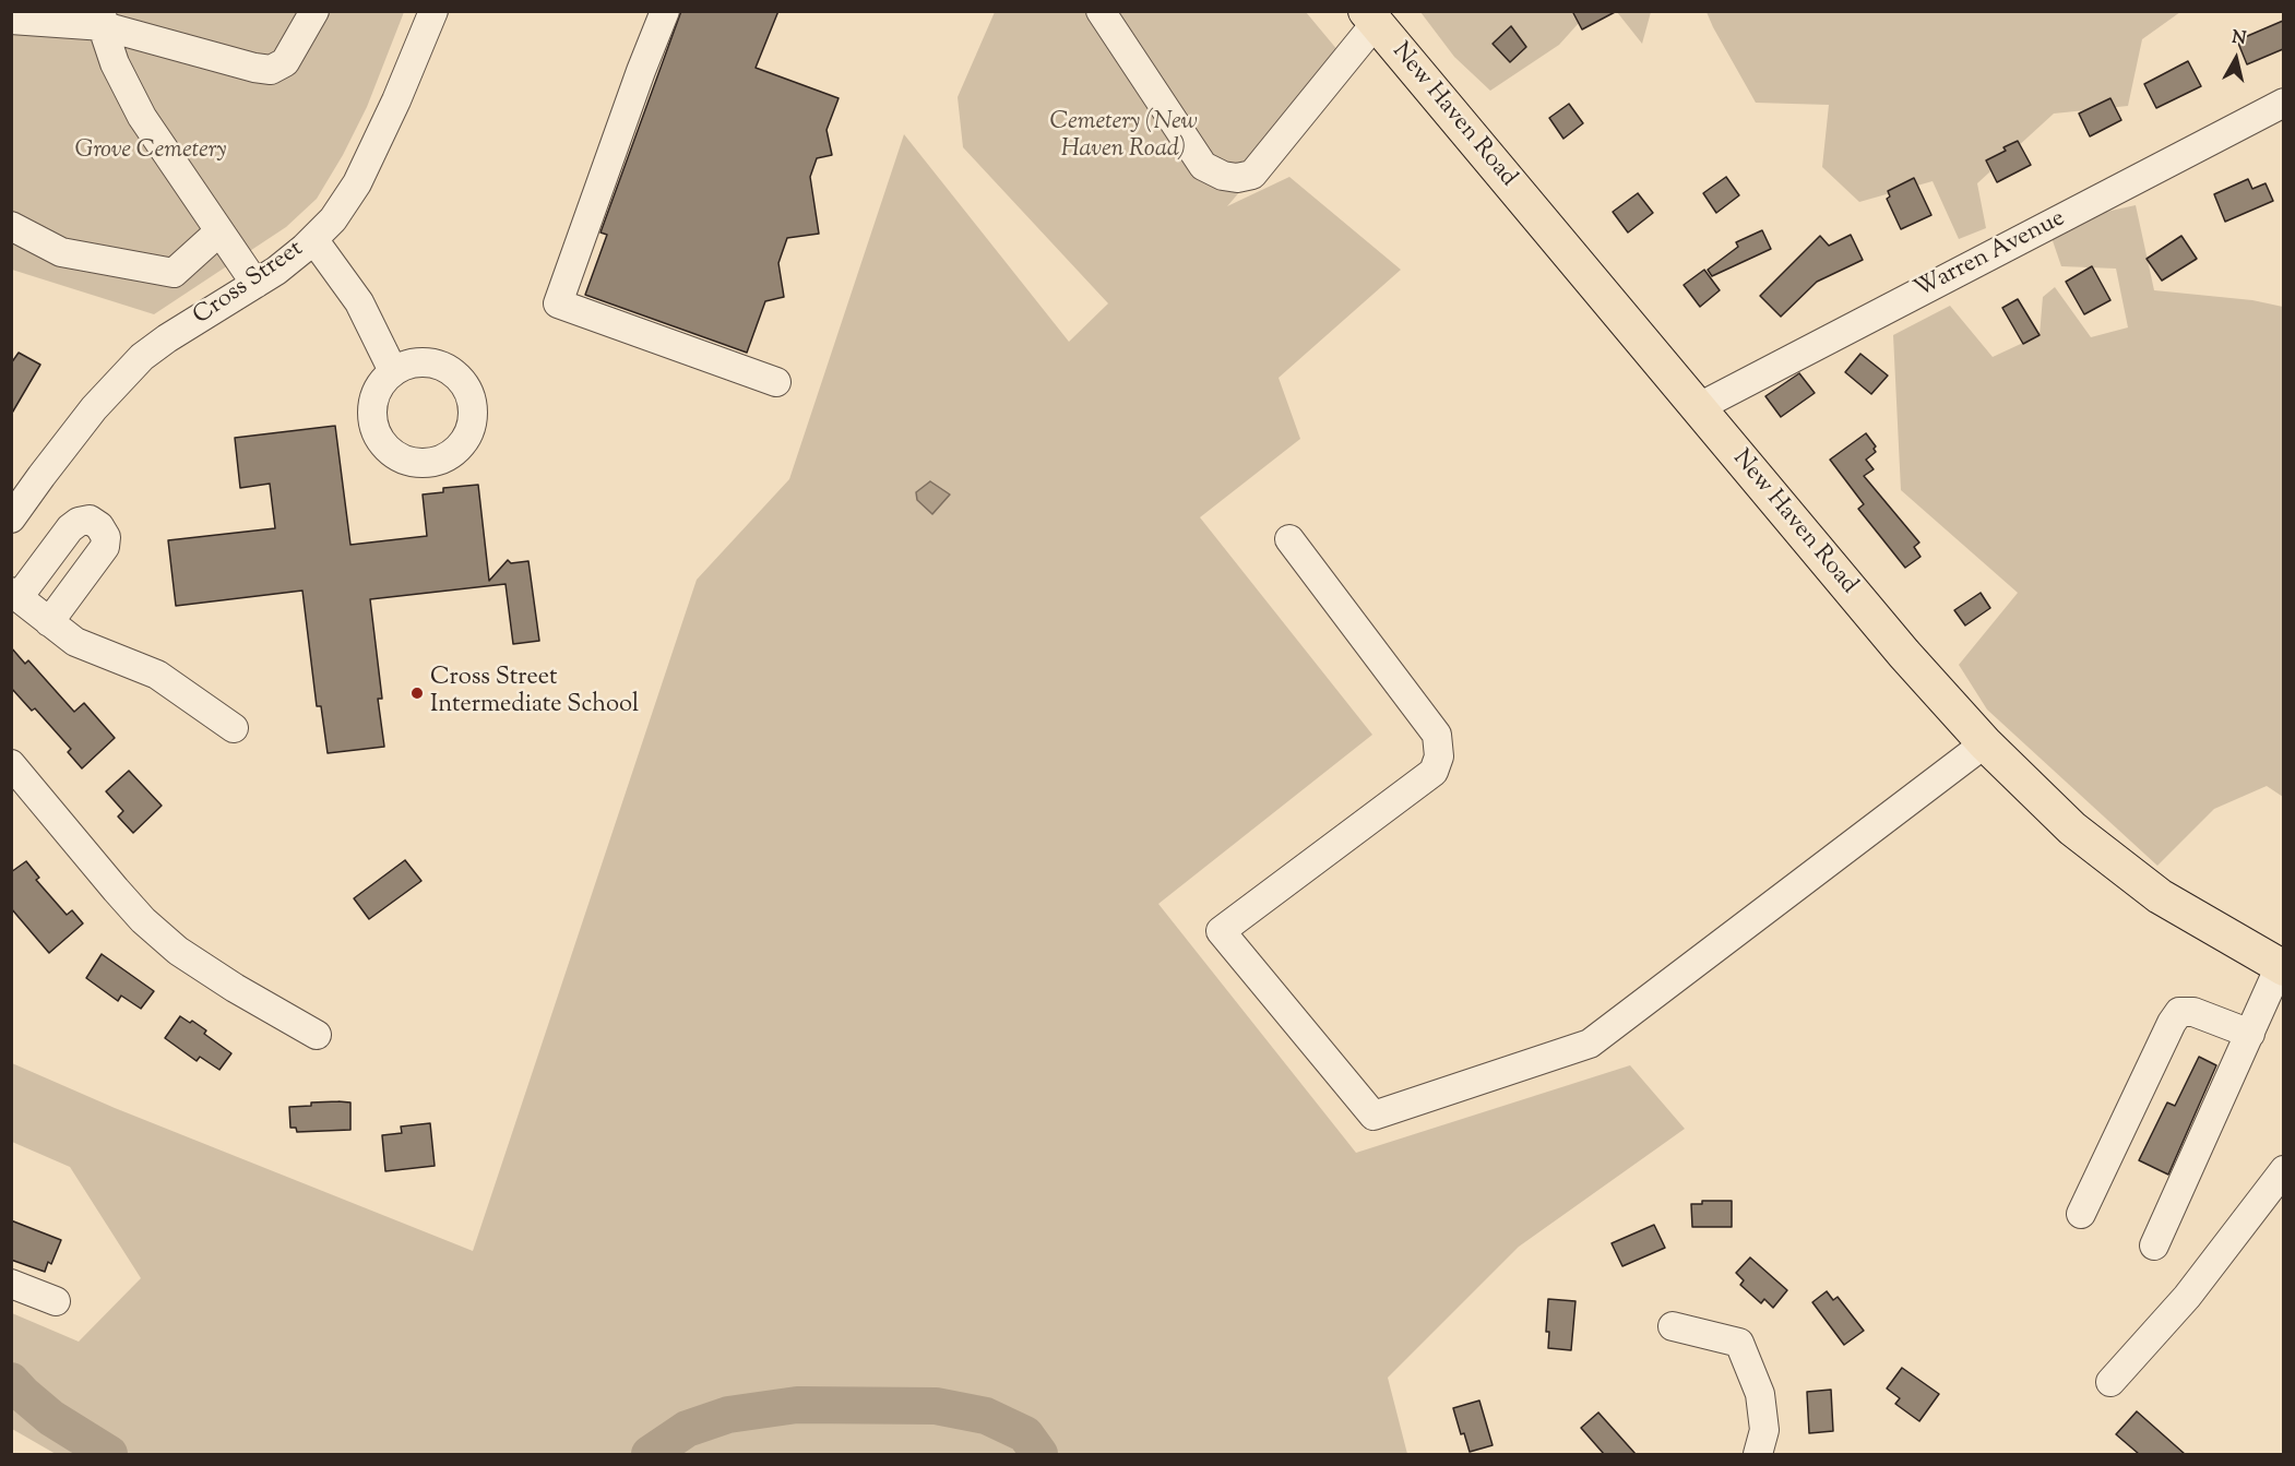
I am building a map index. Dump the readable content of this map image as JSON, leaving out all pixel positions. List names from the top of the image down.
{
  "streets": {
    "main road": ["New Haven Road"],
    "street": ["Warren Avenue", "Cross Street"]
  },
  "crossings": [
    ["New Haven Road", "Warren Avenue"]
  ],
  "parks": ["Cemetery (New Haven Road)", "Grove Cemetery"],
  "places": ["Cross Street Intermediate School"],
  "north": "top"
}
